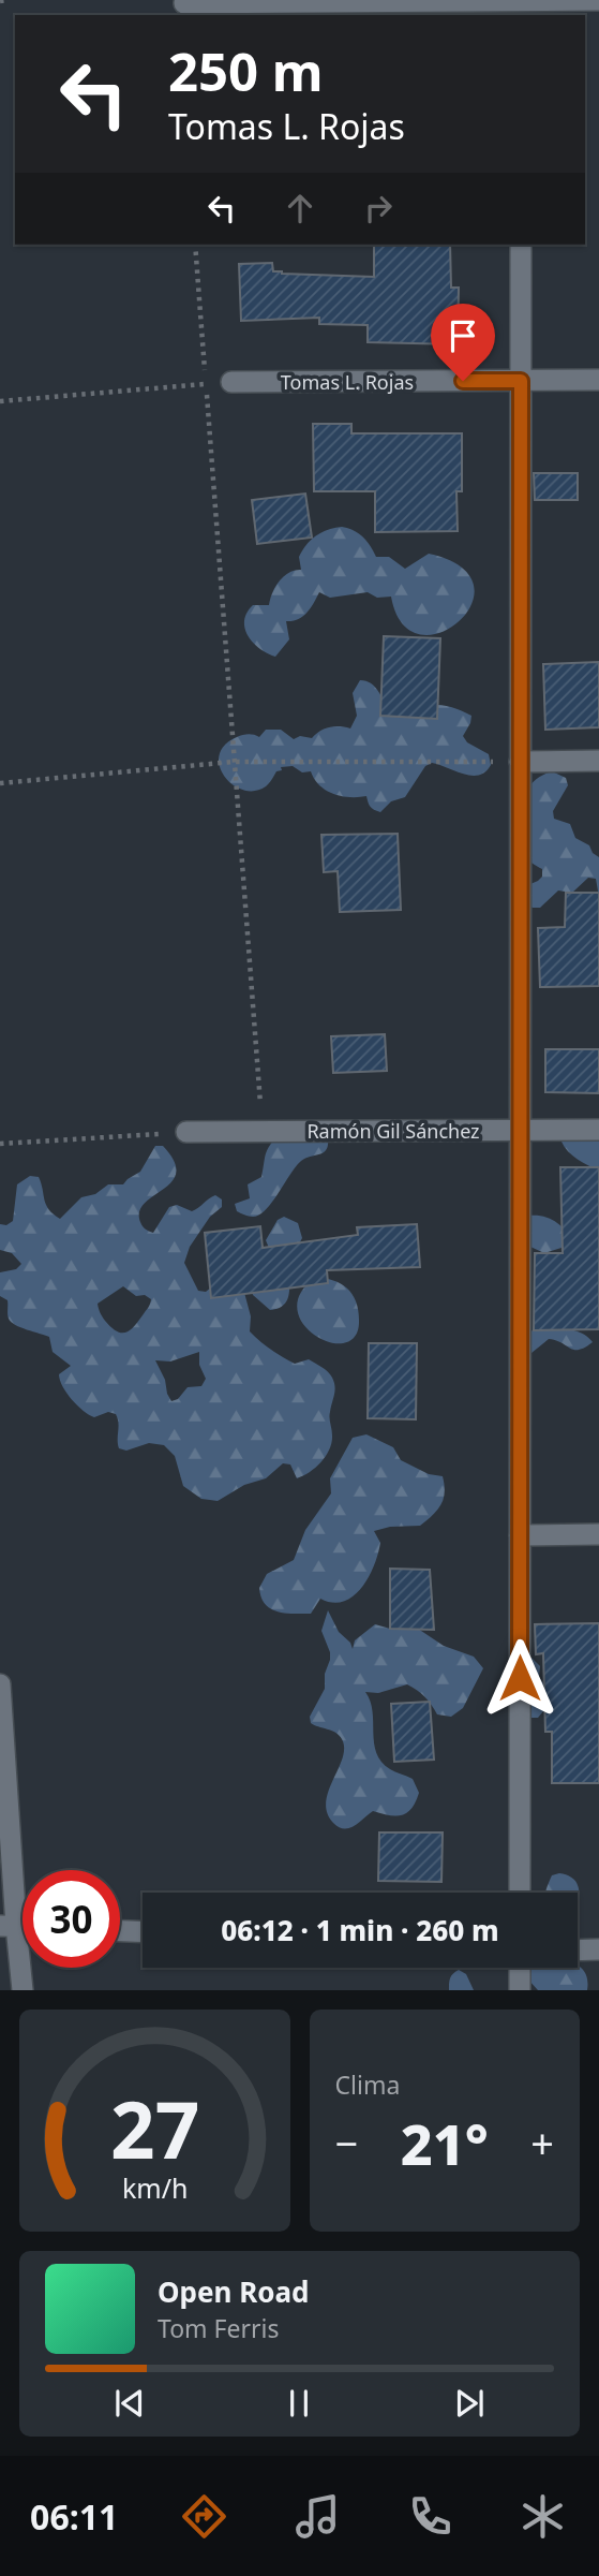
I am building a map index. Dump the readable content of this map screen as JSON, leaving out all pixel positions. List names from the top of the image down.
{
  "streets": {
    "street": ["Tomas L. Rojas", "Ramón Gil Sánchez"]
  },
  "page": {
    "turn": ["250 m", "Tomas L. Rojas"],
    "limit": "30",
    "trip": "06:12 · 1 min · 260 m",
    "tile": "Clima",
    "heat": ["−", "21°", "+"],
    "song": ["Open Road", "Tom Ferris"],
    "tabs": "06:11",
    "gauge": ["27", "km/h"]
  }
}
